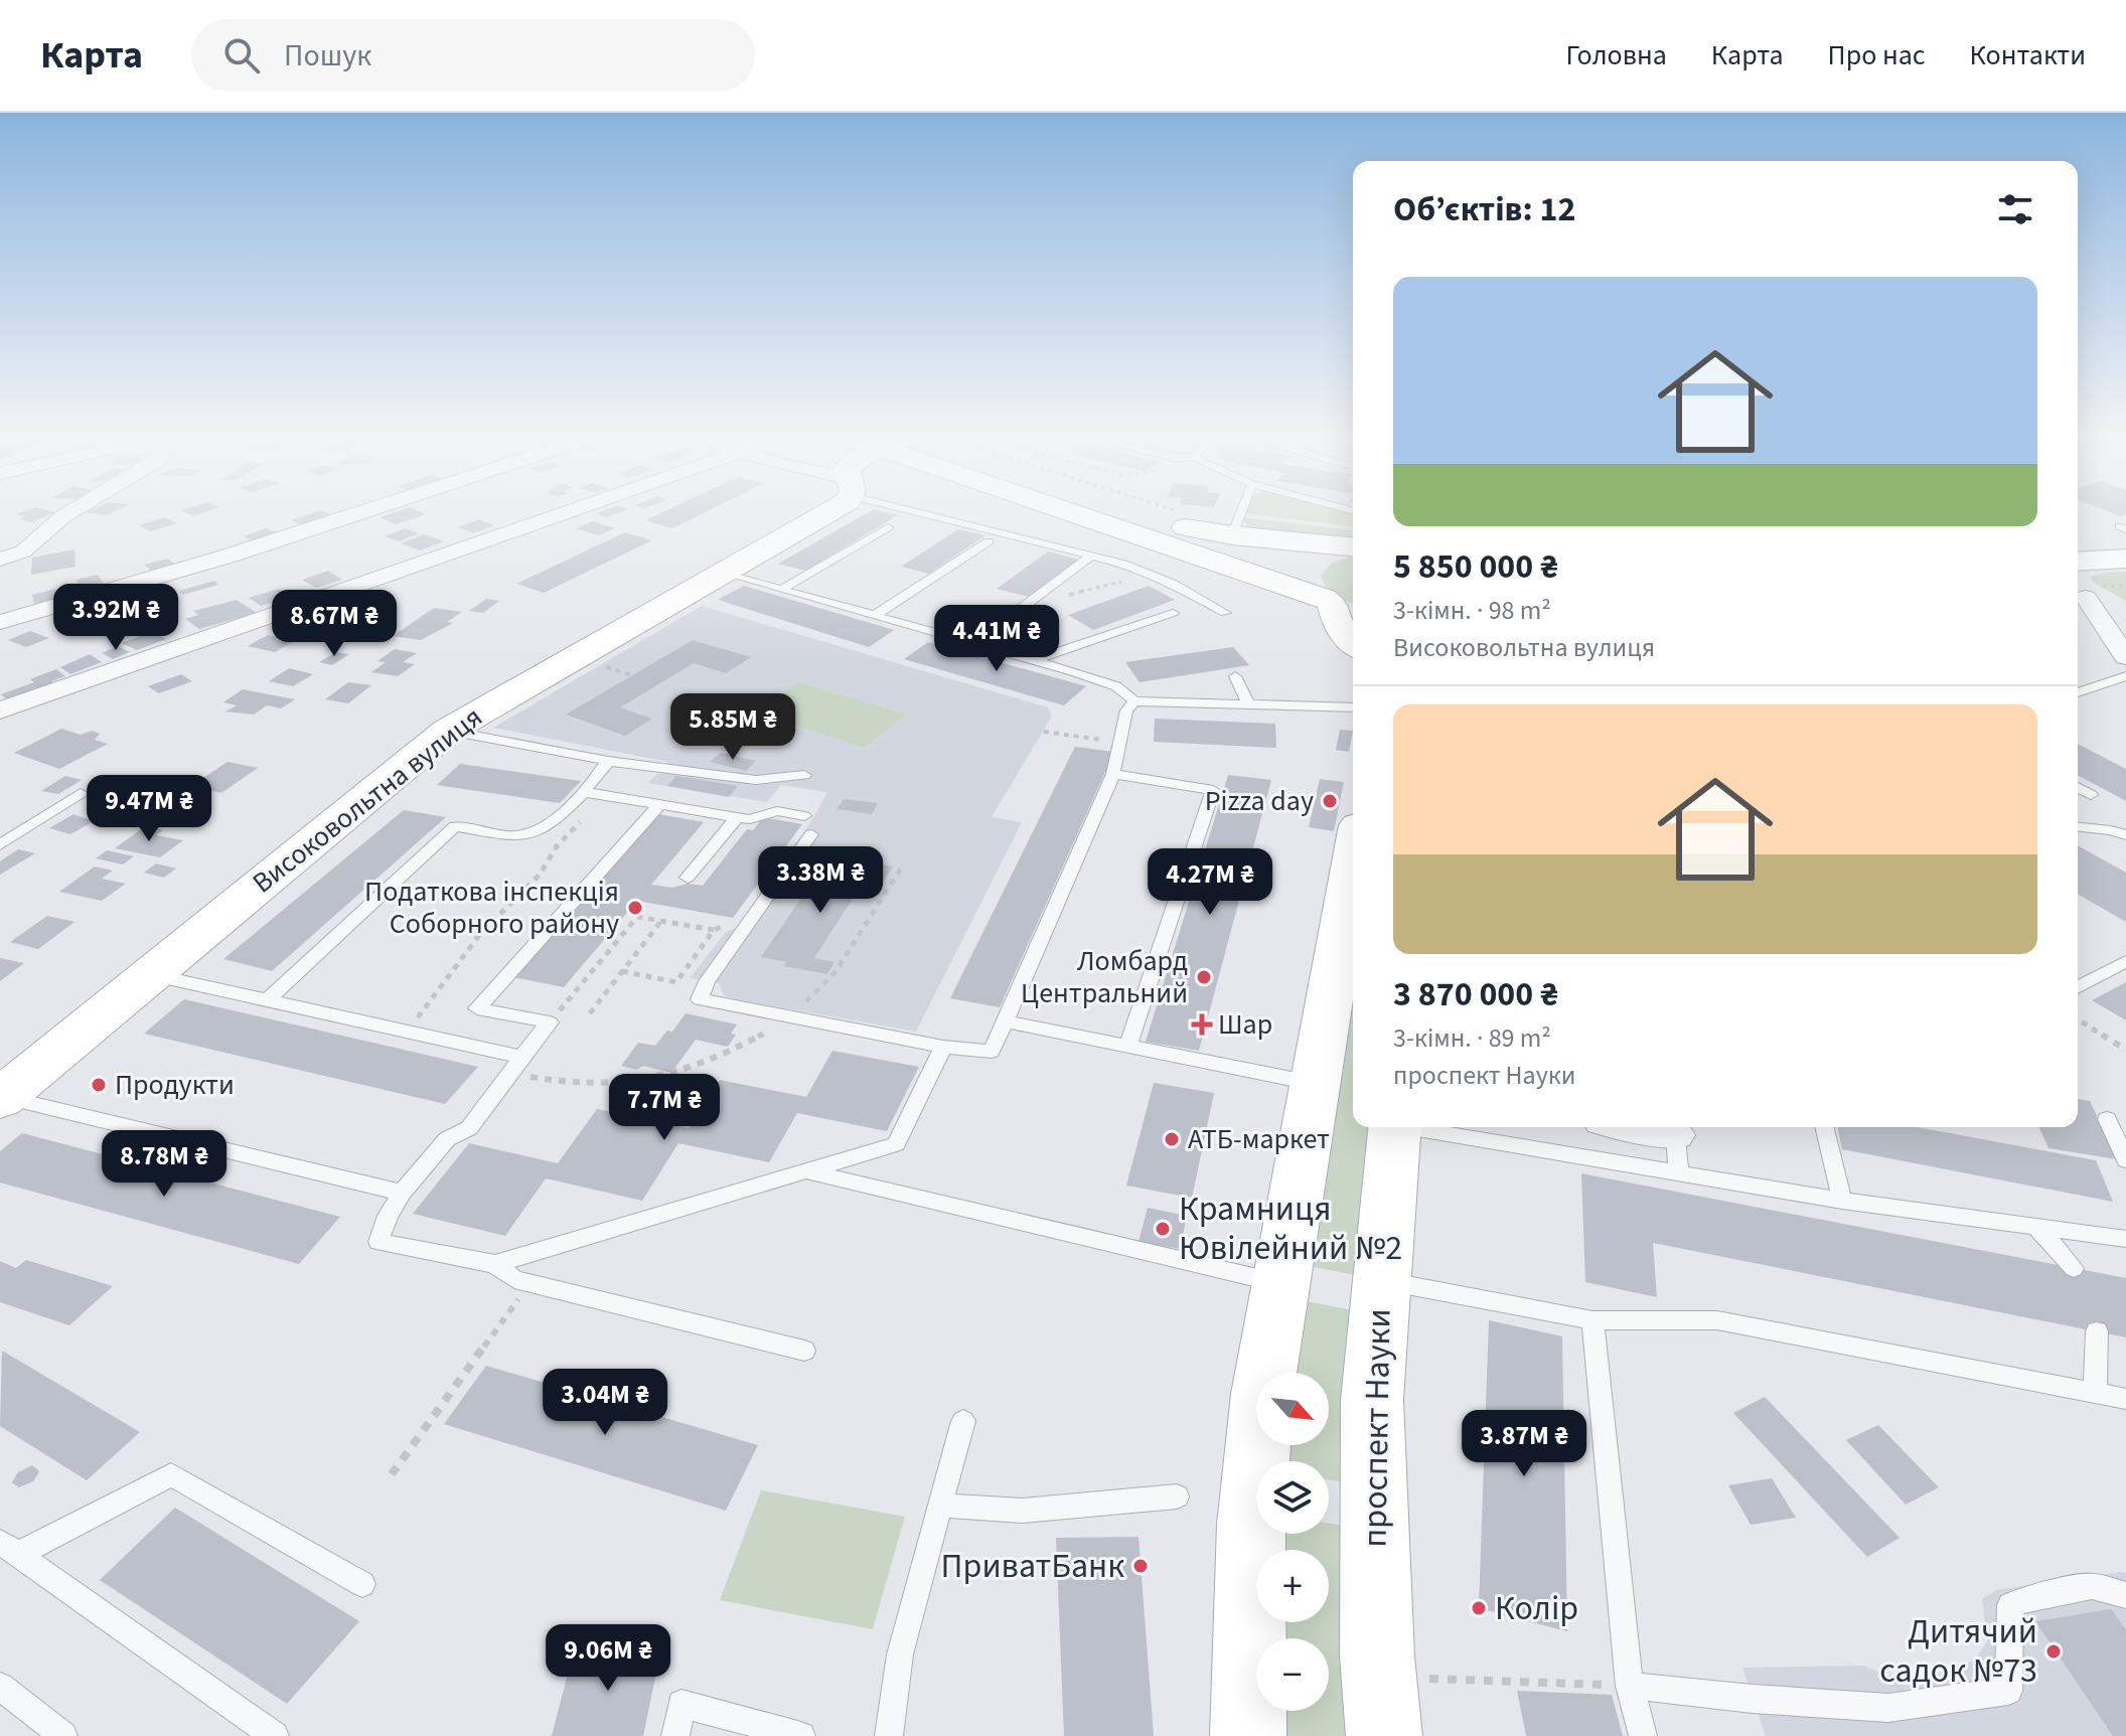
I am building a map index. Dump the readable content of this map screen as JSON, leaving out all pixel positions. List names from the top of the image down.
{
  "streets": {
    "main road": ["Високовольтна вулиця", "проспект Науки"]
  },
  "places": {
    "other": [
      "Pizza day",
      "Податкова інспекція Соборного району",
      "Ломбард Центральний",
      "Продукти",
      "АТБ-маркет",
      "Крамниця Ювілейний №2",
      "ПриватБанк",
      "Колір",
      "Дитячий садок №73"
    ],
    "health": ["Шар"]
  },
  "north": "bottom right",
  "page": {
    "header": "Карта",
    "search": "Пошук",
    "nav": [
      "Головна",
      "Карта",
      "Про нас",
      "Контакти"
    ],
    "heading": "Об’єктів: 12",
    "list": [
      {
        "name": "5 850 000 ₴",
        "note": "3-кімн. · 98 m² · Високовольтна вулиця"
      },
      {
        "name": "3 870 000 ₴",
        "note": "3-кімн. · 89 m² · проспект Науки"
      }
    ],
    "price": [
      "3.92M ₴",
      "8.67M ₴",
      "4.41M ₴",
      "5.85M ₴",
      "9.47M ₴",
      "3.38M ₴",
      "4.27M ₴",
      "7.7M ₴",
      "8.78M ₴",
      "3.04M ₴",
      "3.87M ₴",
      "9.06M ₴"
    ],
    "map_buttons": ["+", "−"]
  }
}
